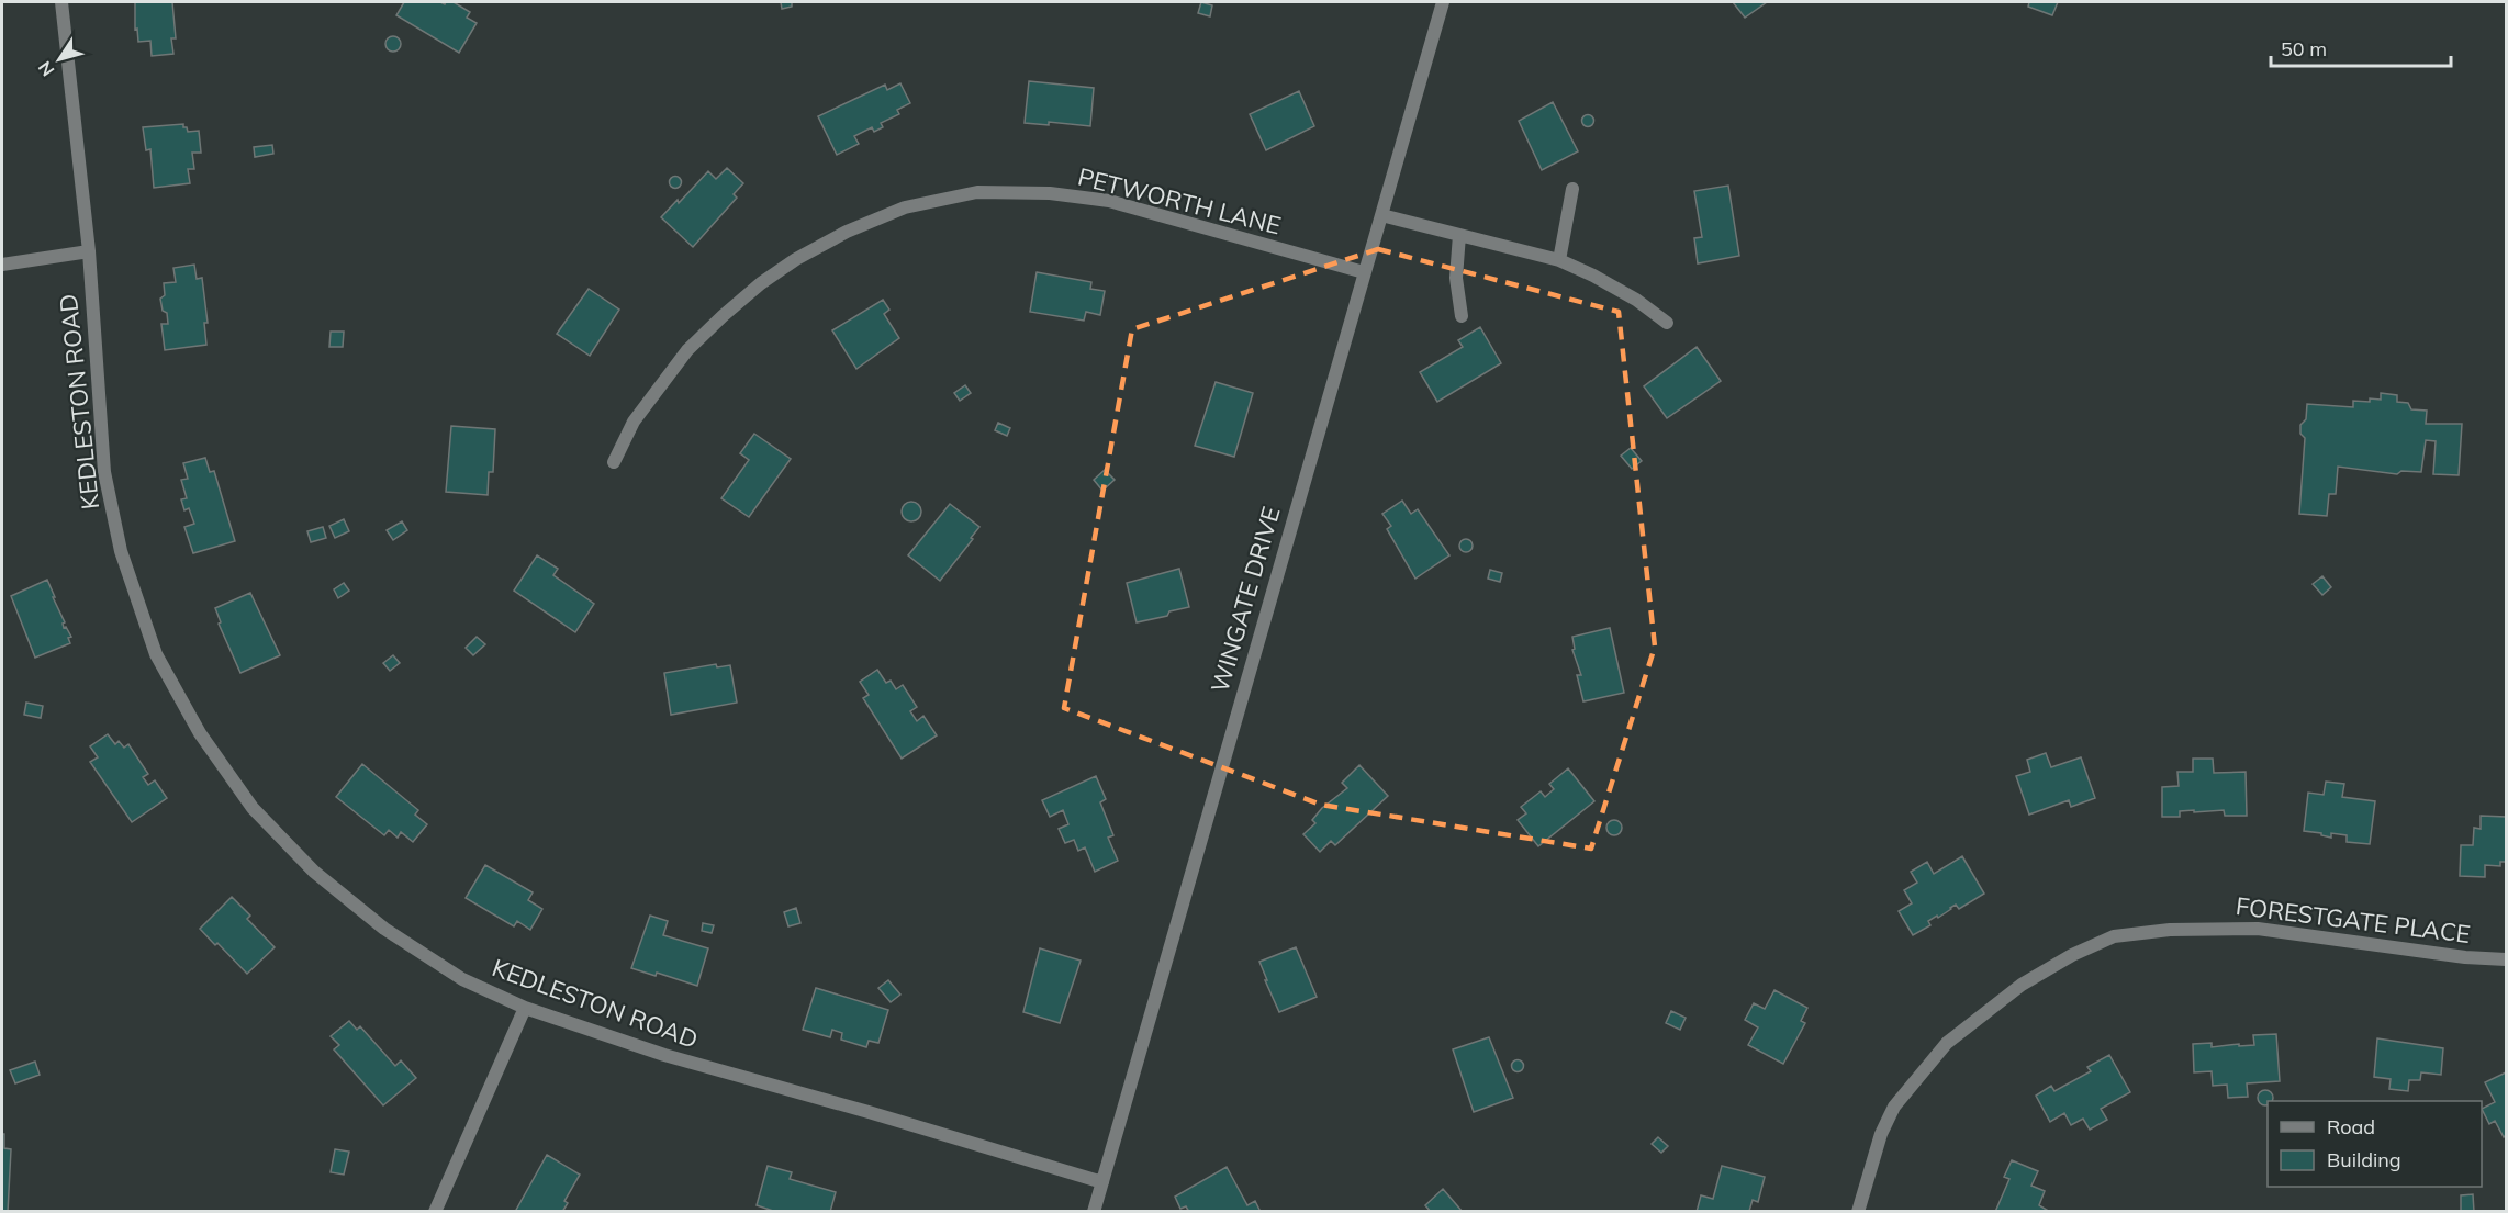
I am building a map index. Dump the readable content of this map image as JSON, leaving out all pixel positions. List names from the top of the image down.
{
  "streets": {
    "street": [
      "PETWORTH LANE",
      "KEDLESTON ROAD",
      "WINGATE DRIVE",
      "FORESTGATE PLACE"
    ]
  },
  "crossings": [
    ["PETWORTH LANE", "WINGATE DRIVE"],
    ["KEDLESTON ROAD", "WINGATE DRIVE"]
  ],
  "legend": ["Road", "Building"],
  "scale_bar": "50 m",
  "north": "bottom left"
}
